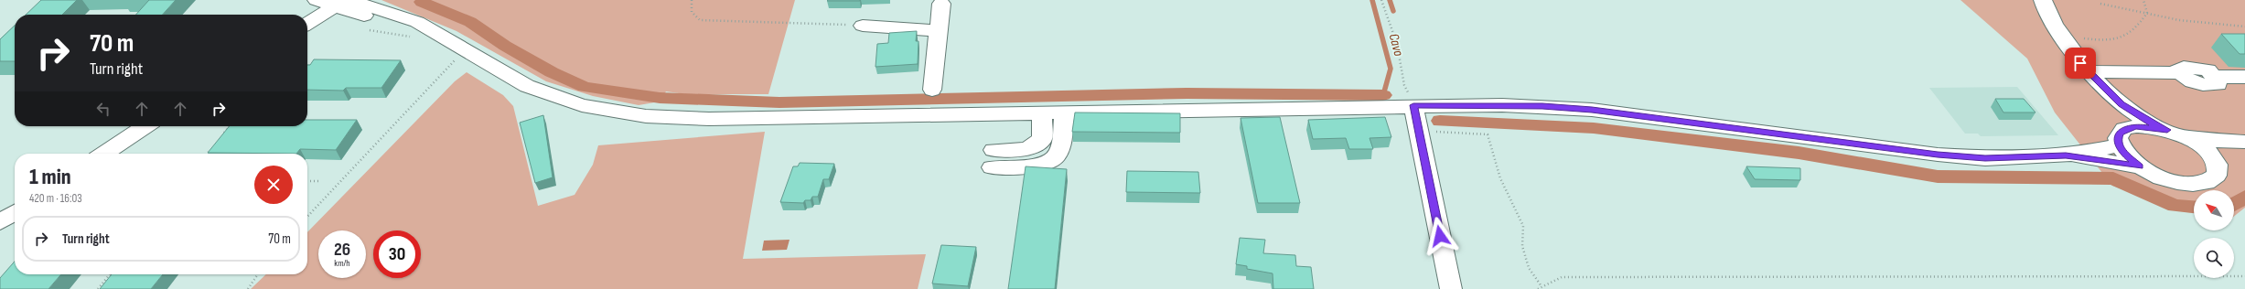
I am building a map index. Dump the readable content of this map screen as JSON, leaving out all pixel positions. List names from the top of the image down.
{
  "water": ["Cavo"],
  "north": "top left",
  "page": {
    "turn": ["70 m", "Turn right"],
    "heading": ["1 min", "420 m · 16:03"],
    "list": [
      {
        "name": "Turn right",
        "value": "70 m"
      }
    ],
    "speed": "26 km/h",
    "limit": "30"
  }
}
